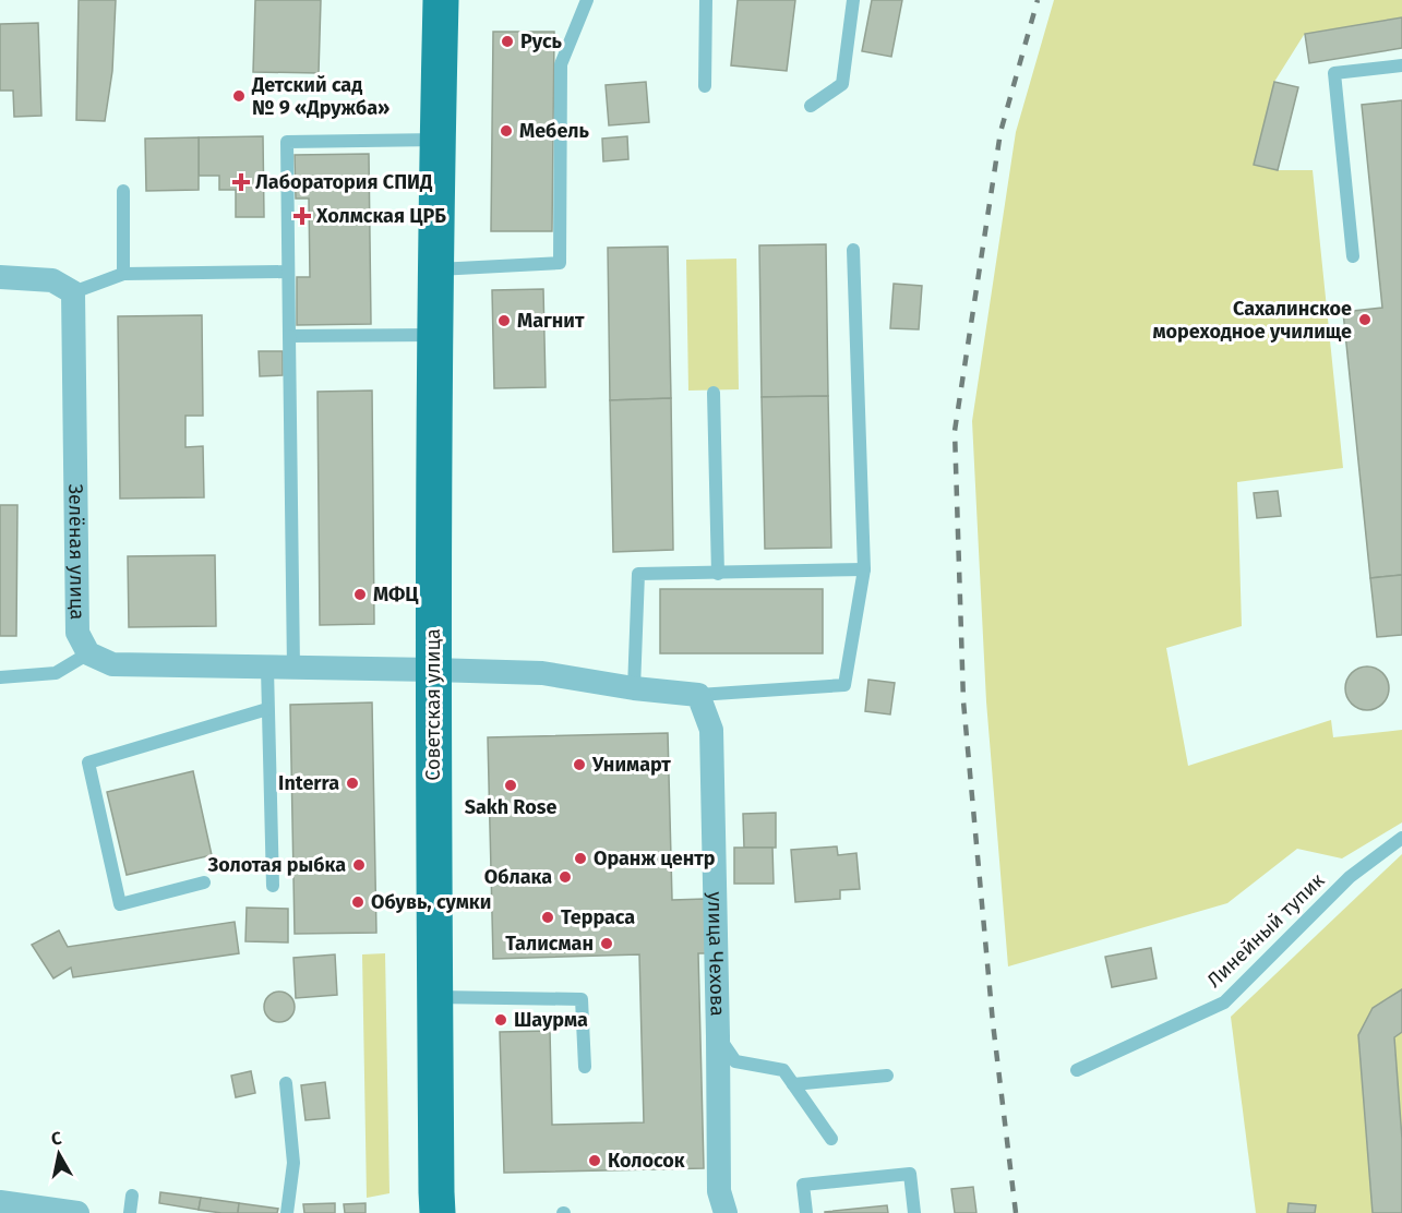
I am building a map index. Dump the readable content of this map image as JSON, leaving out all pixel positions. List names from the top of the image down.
{
  "streets": {
    "main road": ["Советская улица"],
    "street": ["Зелёная улица", "улица Чехова"],
    "lane": ["Линейный тупик"]
  },
  "places": {
    "other": [
      "Русь",
      "Детский сад № 9 «Дружба»",
      "Мебель",
      "Сахалинское мореходное училище",
      "Магнит",
      "МФЦ",
      "Унимарт",
      "Interra",
      "Sakh Rose",
      "Оранж центр",
      "Золотая рыбка",
      "Облака",
      "Обувь, сумки",
      "Терраса",
      "Талисман",
      "Шаурма",
      "Колосок"
    ],
    "health": ["Лаборатория СПИД", "Холмская ЦРБ"]
  },
  "north": "top"
}
